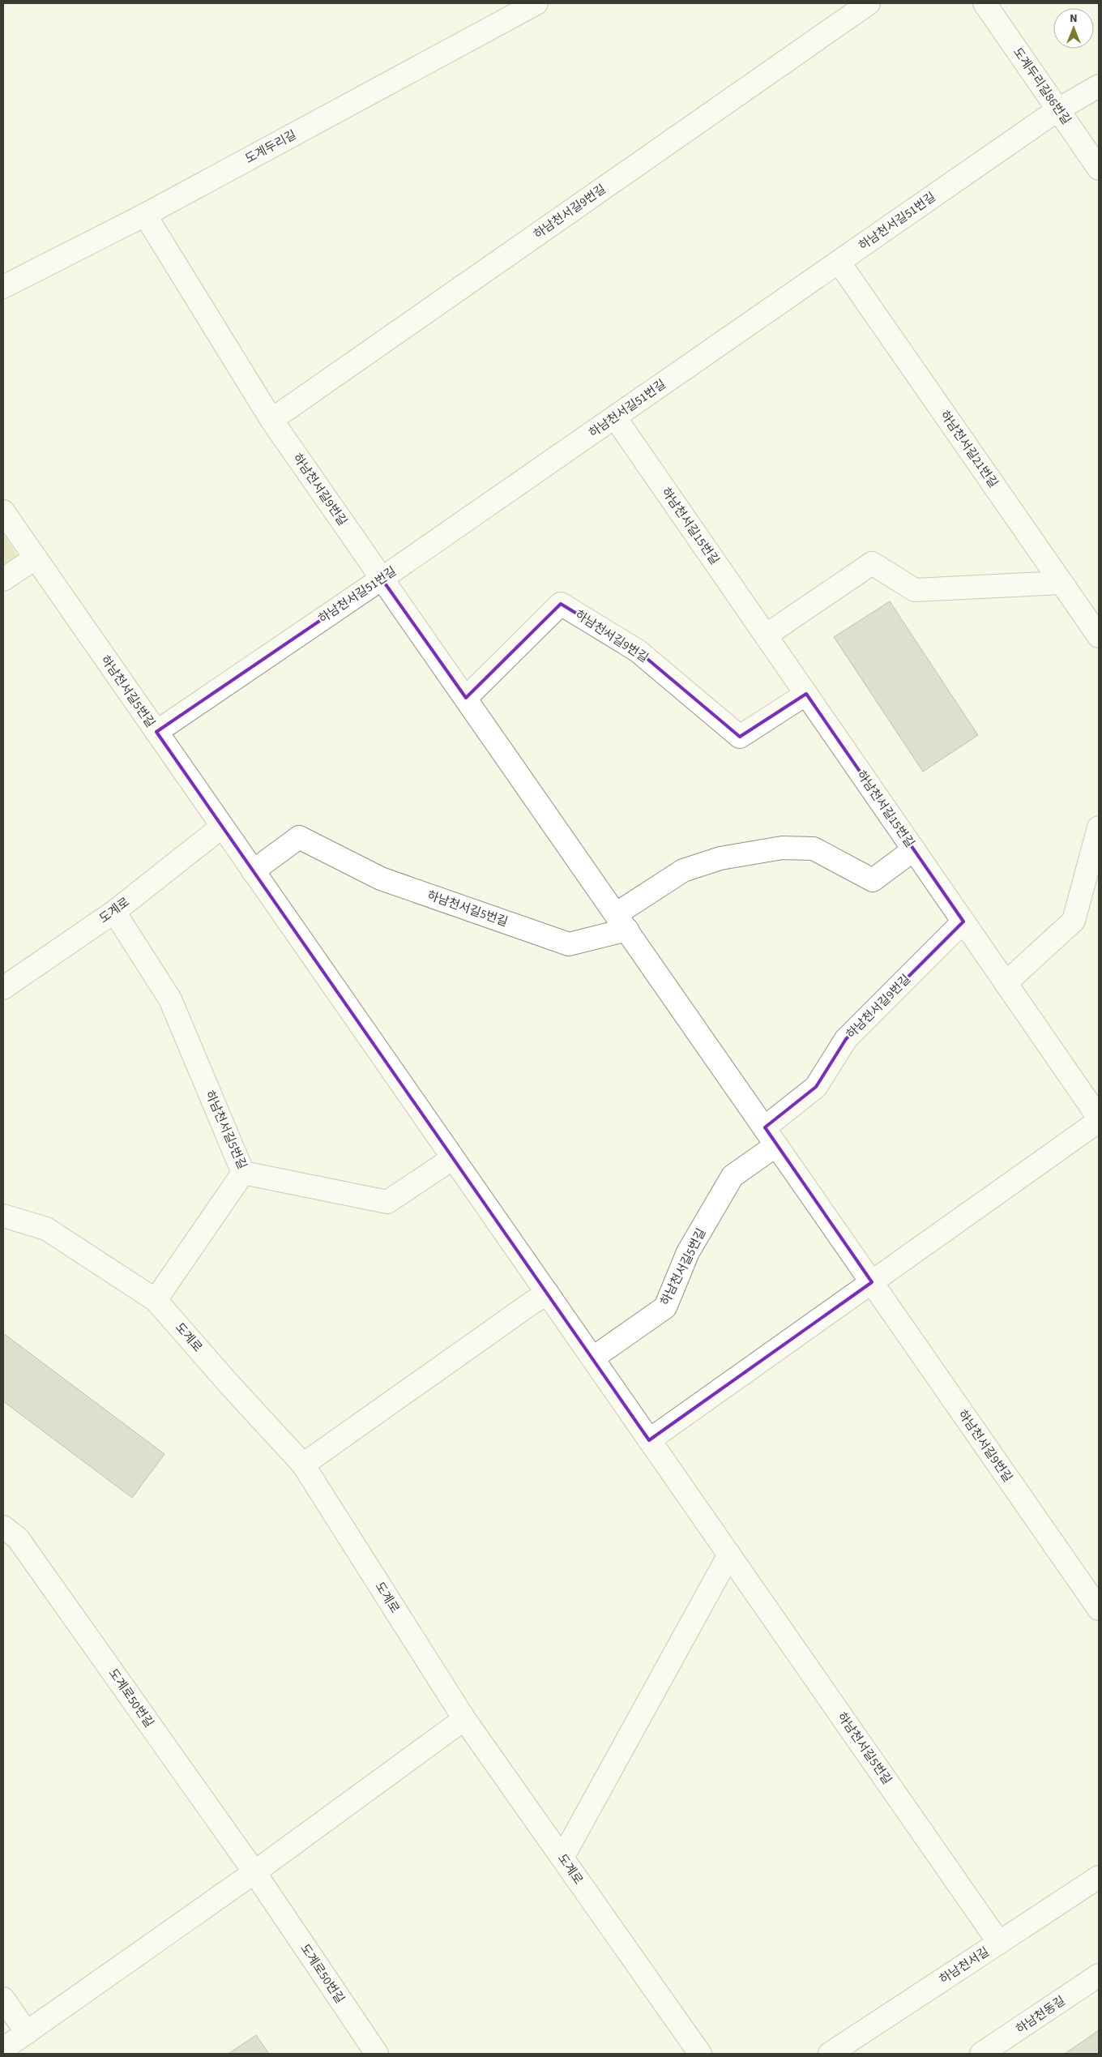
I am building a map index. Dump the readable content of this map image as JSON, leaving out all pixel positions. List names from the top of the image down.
{
  "streets": {
    "street": [
      "도계두리길86번길",
      "도계두리길",
      "하남천서길9번길",
      "하남천서길51번길",
      "하남천서길21번길",
      "하남천서길15번길",
      "하남천서길5번길",
      "도계로",
      "도계로50번길",
      "하남천서길",
      "하남천동길"
    ]
  },
  "crossings": [
    ["도계두리길86번길", "하남천서길51번길"],
    ["도계두리길", "하남천서길9번길"],
    ["하남천서길9번길", "하남천서길51번길"],
    ["하남천서길9번길", "하남천서길15번길"],
    ["하남천서길9번길", "하남천서길5번길"],
    ["하남천서길51번길", "하남천서길21번길"],
    ["하남천서길51번길", "하남천서길15번길"],
    ["하남천서길51번길", "하남천서길5번길"],
    ["하남천서길5번길", "도계로"],
    ["하남천서길5번길", "하남천서길"]
  ],
  "north": "top"
}
